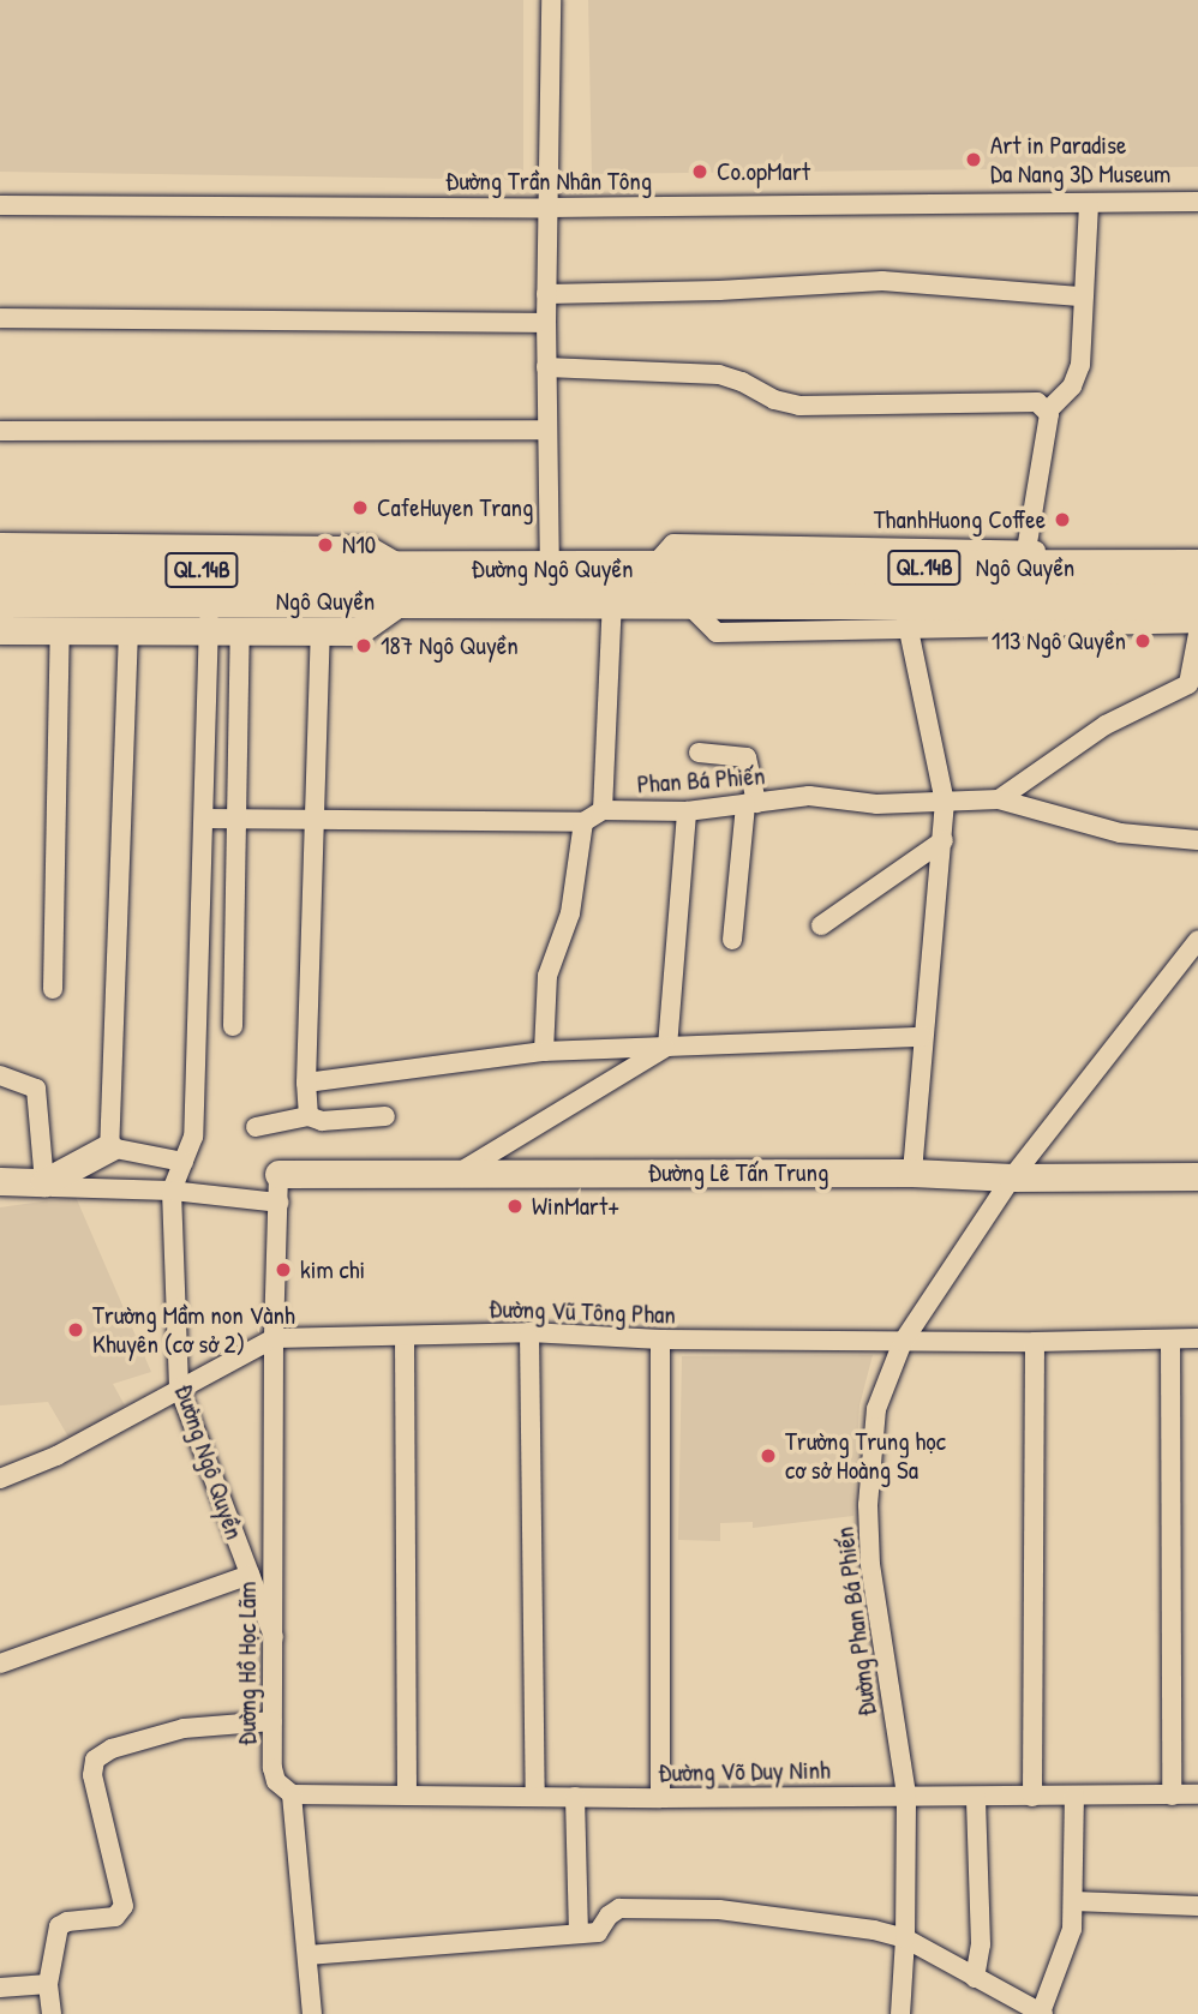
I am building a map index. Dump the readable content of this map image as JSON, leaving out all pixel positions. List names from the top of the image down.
{
  "streets": {
    "highway": ["QL.14B", "Ngô Quyền", "Đường Ngô Quyền"],
    "street": [
      "Đường Trần Nhân Tông",
      "Phan Bá Phiến",
      "Đường Lê Tấn Trung",
      "Đường Vũ Tông Phan",
      "Đường Phan Bá Phiến",
      "Đường Hồ Học Lãm",
      "Đường Võ Duy Ninh"
    ]
  },
  "crossings": [
    ["Ngô Quyền", "Đường Ngô Quyền"],
    ["Đường Ngô Quyền", "Phan Bá Phiến"],
    ["Đường Ngô Quyền", "Đường Vũ Tông Phan"],
    ["Đường Ngô Quyền", "Đường Hồ Học Lãm"],
    ["Đường Lê Tấn Trung", "Đường Phan Bá Phiến"],
    ["Đường Lê Tấn Trung", "Đường Hồ Học Lãm"],
    ["Đường Vũ Tông Phan", "Đường Phan Bá Phiến"],
    ["Đường Vũ Tông Phan", "Đường Hồ Học Lãm"],
    ["Đường Phan Bá Phiến", "Đường Võ Duy Ninh"],
    ["Đường Hồ Học Lãm", "Đường Võ Duy Ninh"]
  ],
  "places": [
    "Art in Paradise Da Nang 3D Museum",
    "Co.opMart",
    "CafeHuyen Trang",
    "ThanhHuong Coffee",
    "N10",
    "113 Ngô Quyền",
    "187 Ngô Quyền",
    "WinMart+",
    "kim chi",
    "Trường Mầm non Vành Khuyên (cơ sở 2)",
    "Trường Trung học cơ sở Hoàng Sa"
  ]
}
